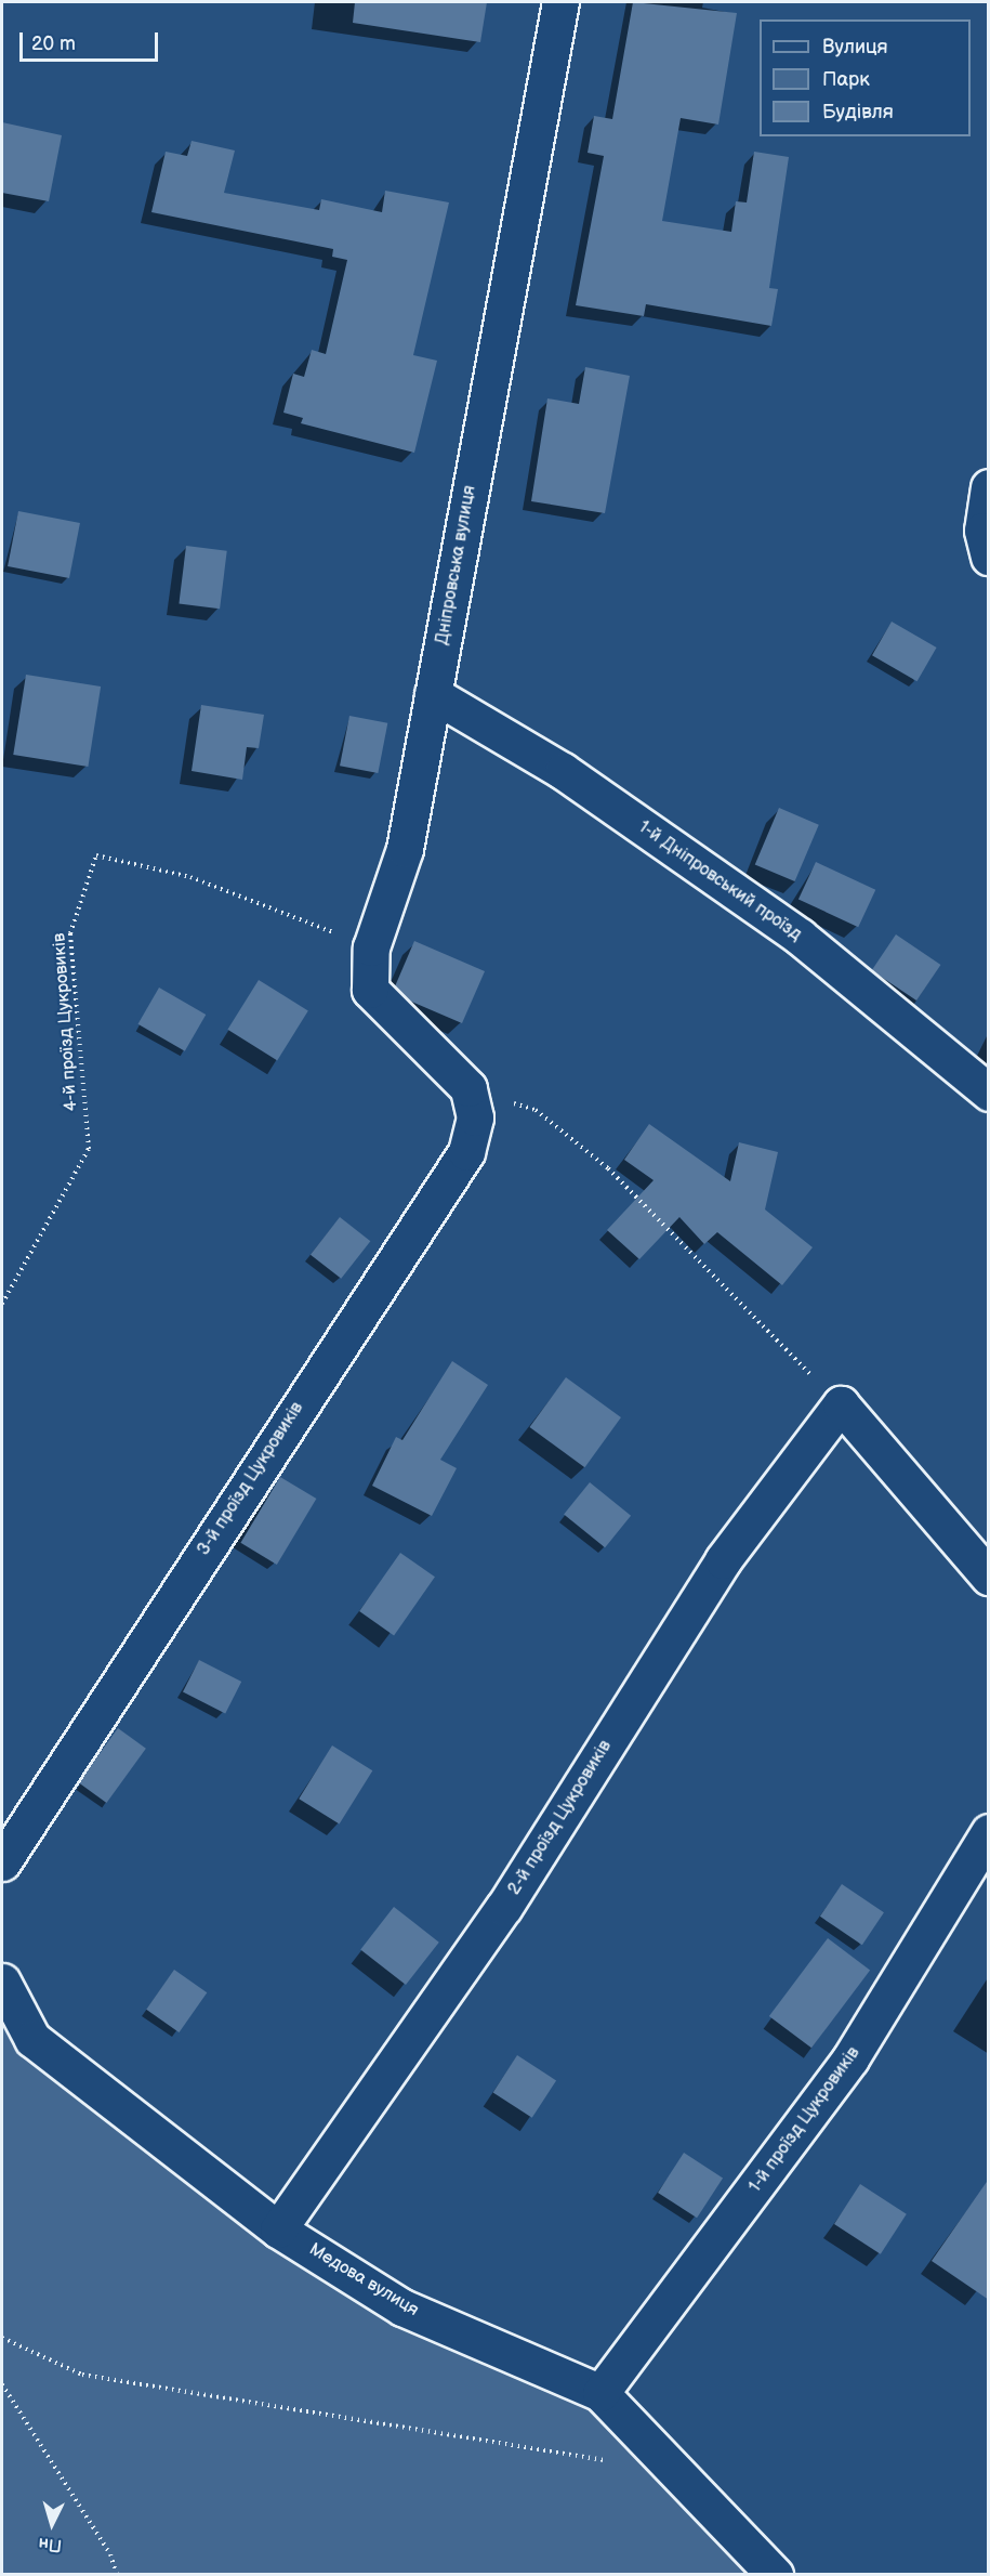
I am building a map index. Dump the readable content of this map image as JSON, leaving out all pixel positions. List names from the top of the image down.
{
  "streets": {
    "street": [
      "Дніпровська вулиця",
      "1-й Дніпровський проїзд",
      "3-й проїзд Цукровиків",
      "2-й проїзд Цукровиків",
      "1-й проїзд Цукровиків",
      "Медова вулиця"
    ],
    "path": ["4-й проїзд Цукровиків"]
  },
  "crossings": [
    ["Дніпровська вулиця", "1-й Дніпровський проїзд"],
    ["Дніпровська вулиця", "4-й проїзд Цукровиків"],
    ["Дніпровська вулиця", "3-й проїзд Цукровиків"],
    ["2-й проїзд Цукровиків", "Медова вулиця"],
    ["1-й проїзд Цукровиків", "Медова вулиця"]
  ],
  "legend": ["Вулиця", "Парк", "Будівля"],
  "scale_bar": "20 m",
  "north": "bottom"
}
